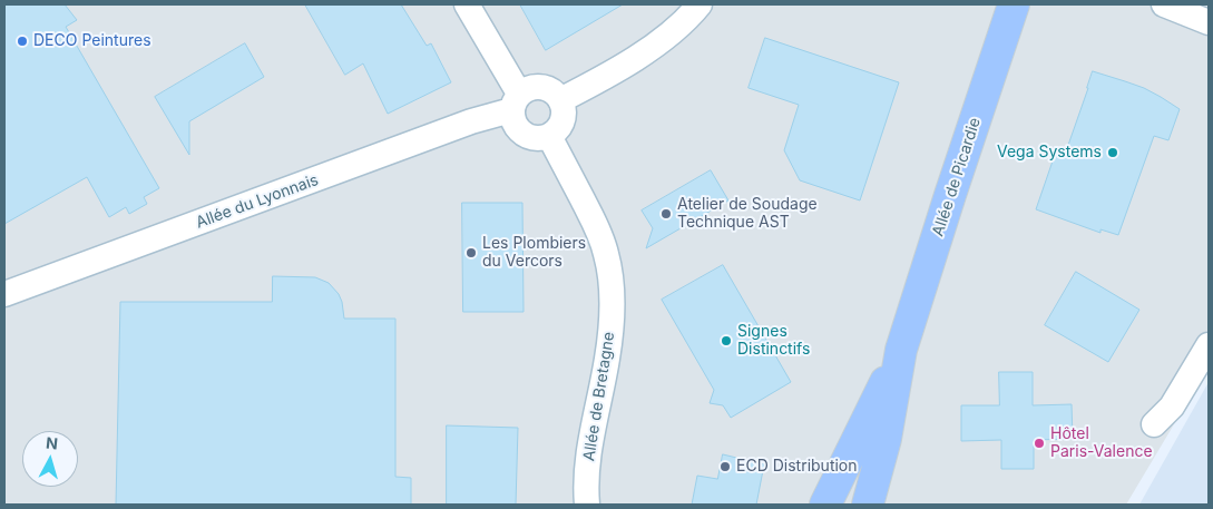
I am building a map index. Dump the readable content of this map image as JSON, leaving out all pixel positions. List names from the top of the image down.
{
  "streets": {
    "main road": ["Allée de Picardie"],
    "street": ["Allée du Lyonnais", "Allée de Bretagne"]
  },
  "crossings": [
    ["Allée du Lyonnais", "Allée de Bretagne"]
  ],
  "places": [
    "DECO Peintures",
    "Vega Systems",
    "Atelier de Soudage Technique AST",
    "Les Plombiers du Vercors",
    "Signes Distinctifs",
    "Hôtel Paris-Valence",
    "ECD Distribution"
  ],
  "north": "top"
}
